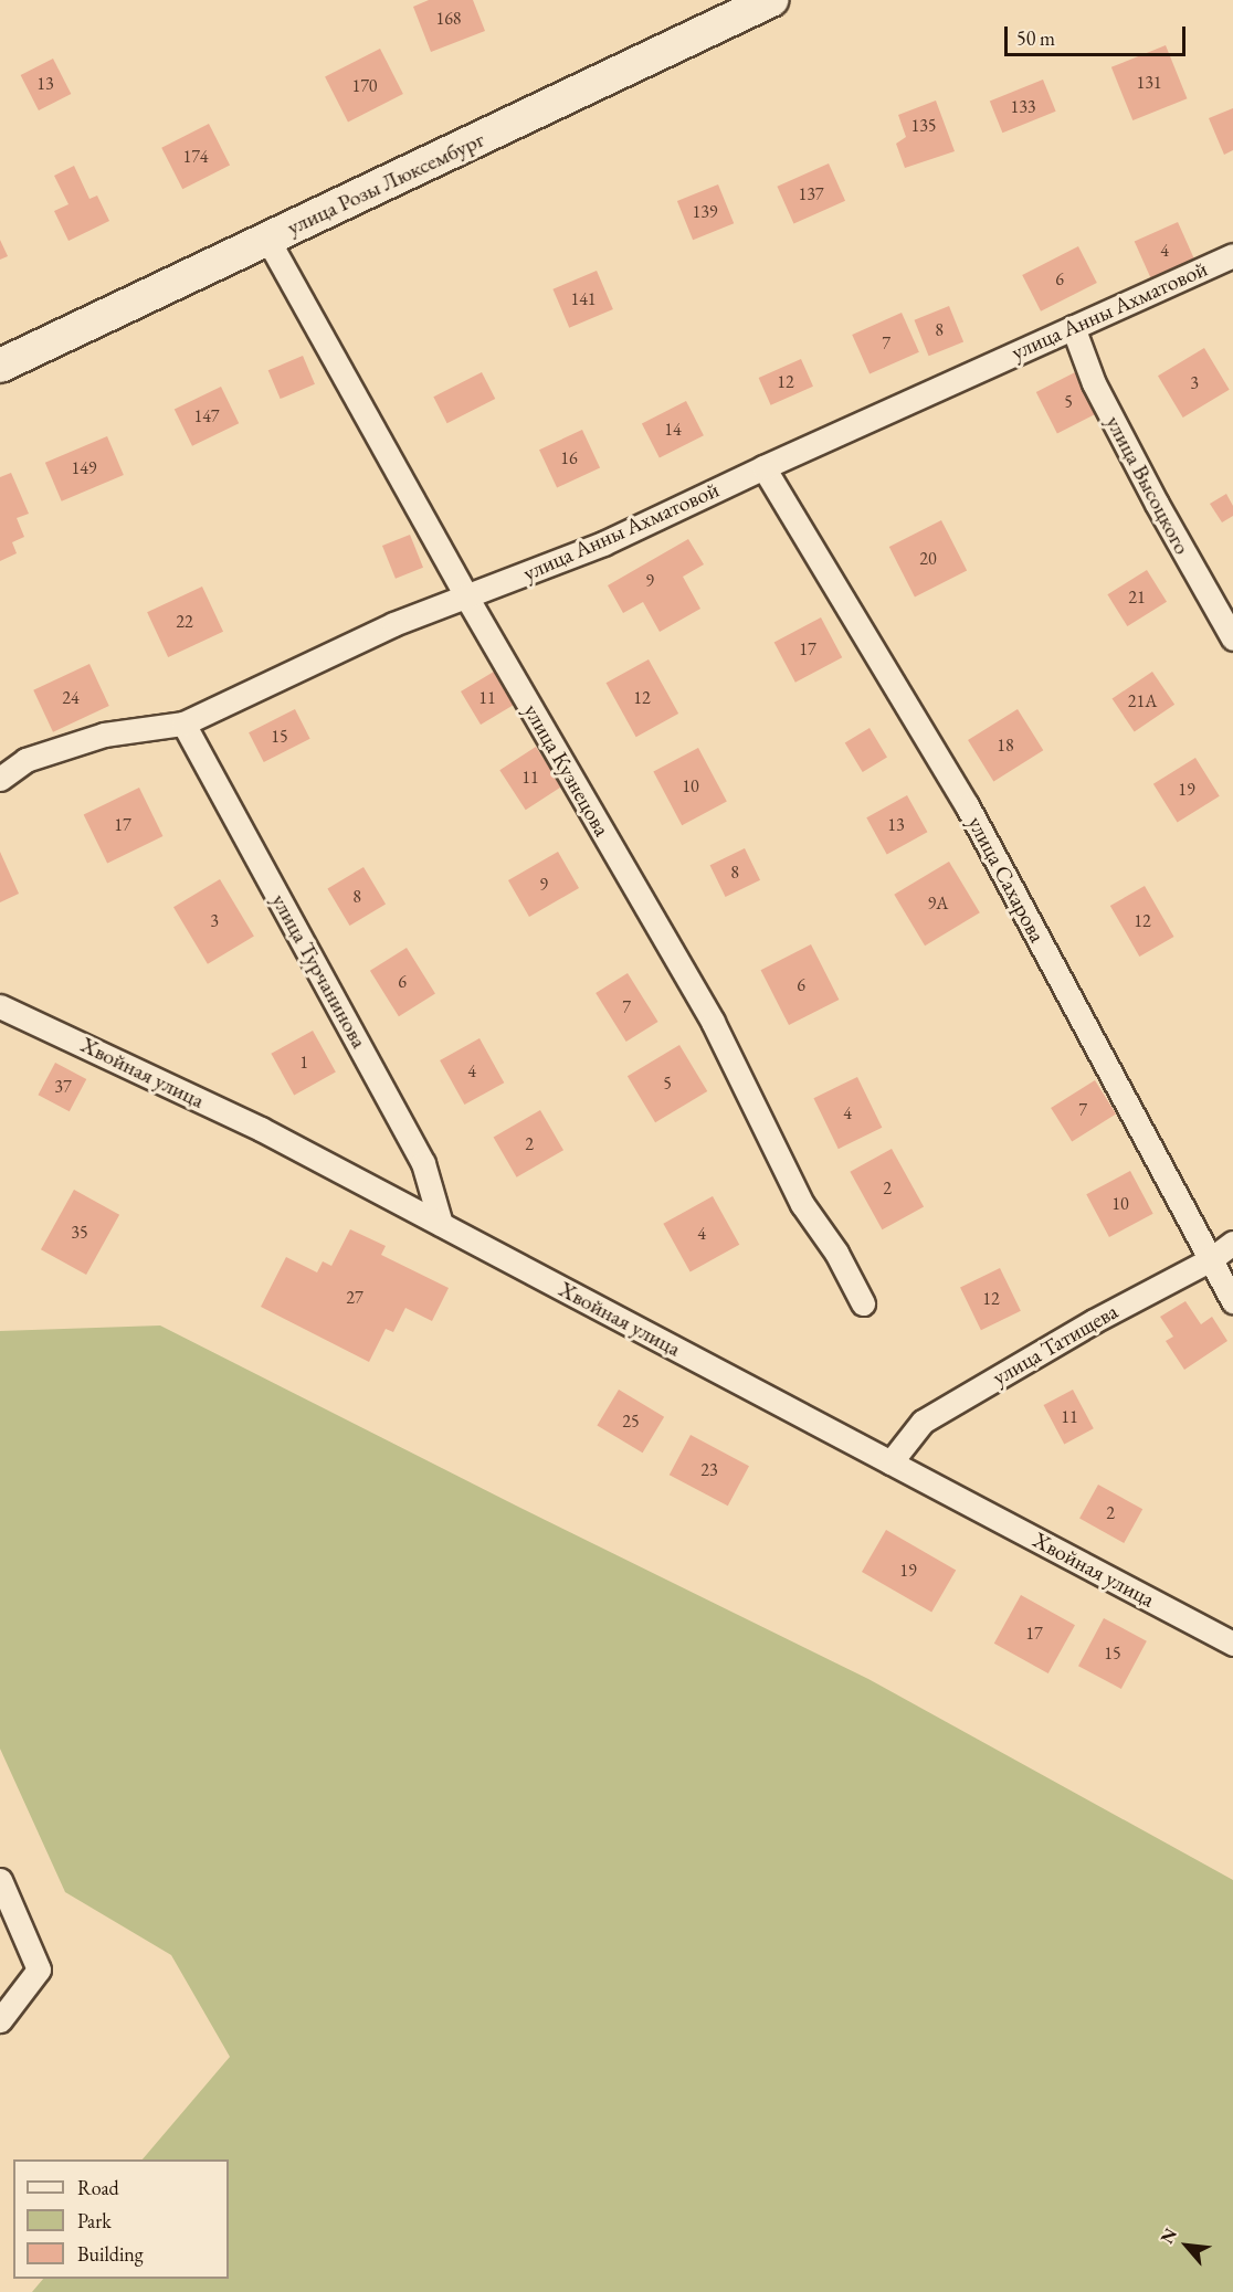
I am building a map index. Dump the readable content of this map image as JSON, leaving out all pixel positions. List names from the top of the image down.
{
  "streets": {
    "street": [
      "улица Розы Люксембург",
      "улица Анны Ахматовой",
      "улица Высоцкого",
      "улица Кузнецова",
      "улица Сахарова",
      "улица Турчанинова",
      "Хвойная улица",
      "улица Татищева"
    ]
  },
  "crossings": [
    ["улица Розы Люксембург", "улица Кузнецова"],
    ["улица Анны Ахматовой", "улица Высоцкого"],
    ["улица Анны Ахматовой", "улица Кузнецова"],
    ["улица Анны Ахматовой", "улица Сахарова"],
    ["улица Анны Ахматовой", "улица Турчанинова"],
    ["улица Сахарова", "улица Татищева"],
    ["улица Турчанинова", "Хвойная улица"],
    ["Хвойная улица", "улица Татищева"]
  ],
  "house_numbers": [
    "168",
    "131",
    "13",
    "170",
    "133",
    "135",
    "174",
    "137",
    "139",
    "4",
    "6",
    "141",
    "8",
    "7",
    "12",
    "3",
    "5",
    "147",
    "14",
    "16",
    "149",
    "20",
    "9",
    "21",
    "22",
    "17",
    "24",
    "11",
    "12",
    "21А",
    "15",
    "18",
    "11",
    "10",
    "19",
    "17",
    "13",
    "8",
    "9",
    "8",
    "9А",
    "3",
    "12",
    "6",
    "6",
    "7",
    "1",
    "4",
    "5",
    "37",
    "7",
    "4",
    "2",
    "2",
    "10",
    "35",
    "4",
    "27",
    "12",
    "11",
    "25",
    "23",
    "2",
    "19",
    "17",
    "15"
  ],
  "legend": ["Road", "Park", "Building"],
  "scale_bar": "50 m",
  "north": "top left"
}
